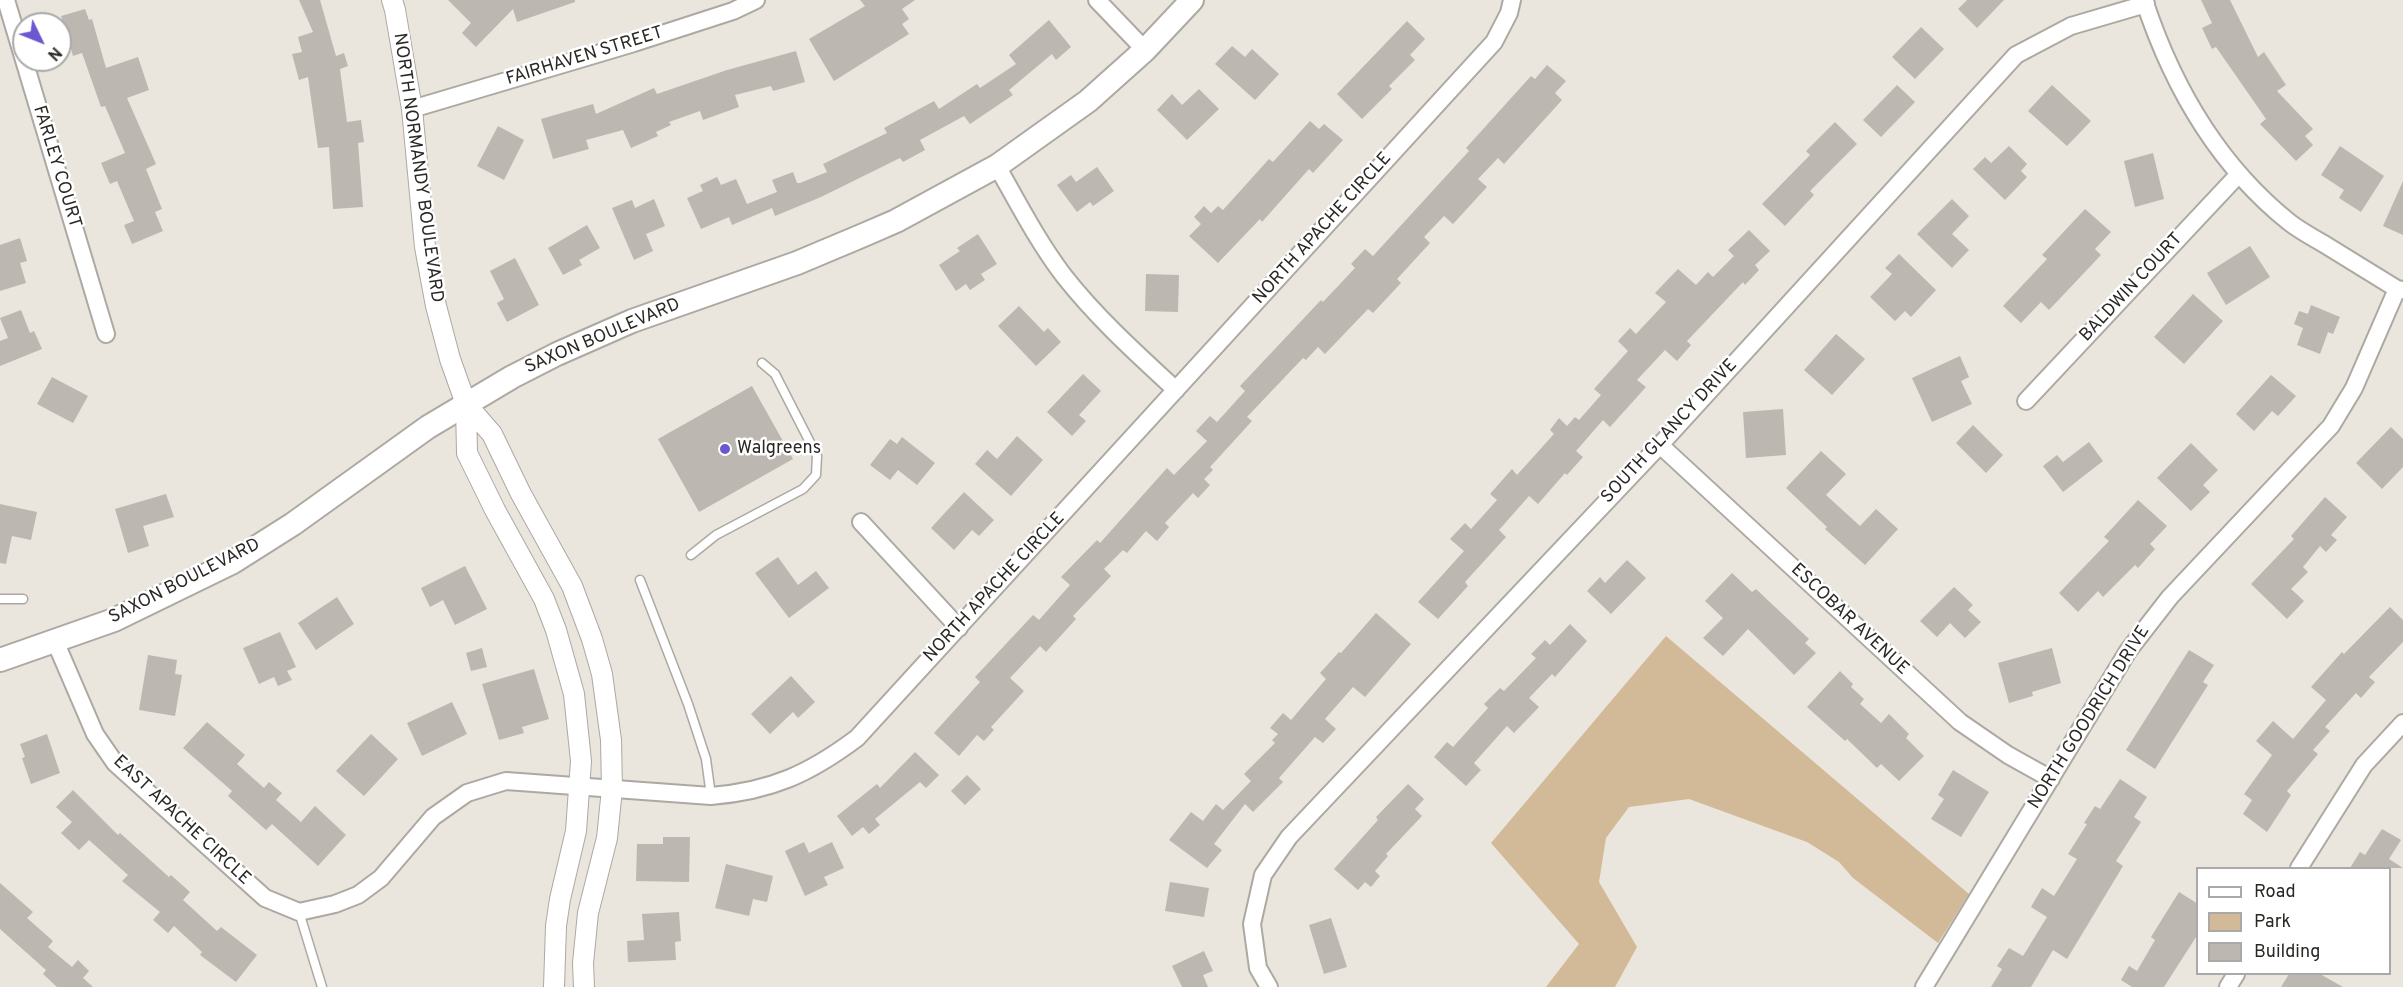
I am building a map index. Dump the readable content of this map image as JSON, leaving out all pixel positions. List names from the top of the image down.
{
  "streets": {
    "main road": ["SAXON BOULEVARD"],
    "street": [
      "FAIRHAVEN STREET",
      "FARLEY COURT",
      "NORTH NORMANDY BOULEVARD",
      "NORTH APACHE CIRCLE",
      "BALDWIN COURT",
      "SOUTH GLANCY DRIVE",
      "ESCOBAR AVENUE",
      "NORTH GOODRICH DRIVE",
      "EAST APACHE CIRCLE"
    ]
  },
  "crossings": [
    ["FAIRHAVEN STREET", "NORTH NORMANDY BOULEVARD"],
    ["NORTH NORMANDY BOULEVARD", "NORTH APACHE CIRCLE"],
    ["NORTH NORMANDY BOULEVARD", "SAXON BOULEVARD"],
    ["NORTH APACHE CIRCLE", "EAST APACHE CIRCLE"],
    ["SAXON BOULEVARD", "EAST APACHE CIRCLE"],
    ["SOUTH GLANCY DRIVE", "ESCOBAR AVENUE"],
    ["ESCOBAR AVENUE", "NORTH GOODRICH DRIVE"]
  ],
  "places": ["Walgreens"],
  "legend": ["Road", "Park", "Building"],
  "north": "bottom right"
}
